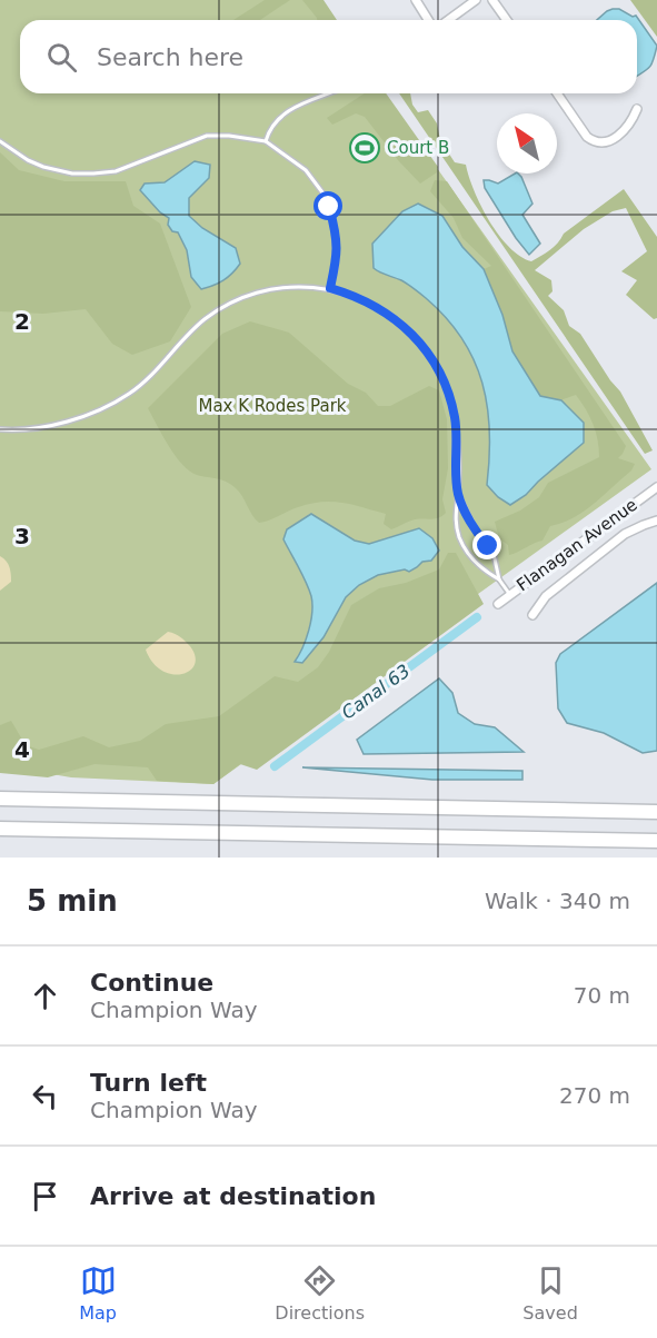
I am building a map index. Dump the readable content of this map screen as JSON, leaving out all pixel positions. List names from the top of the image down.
{
  "streets": {
    "street": ["Flanagan Avenue"]
  },
  "water": ["Canal 63"],
  "parks": ["Max K Rodes Park"],
  "places": {
    "sports": ["Court B"]
  },
  "north": "top left",
  "page": {
    "search": "Search here",
    "heading": ["5 min", "Walk · 340 m"],
    "list": [
      ["Continue", "Champion Way", "70 m"],
      ["Turn left", "Champion Way", "270 m"],
      "Arrive at destination"
    ],
    "nav": ["Map", "Directions", "Saved"]
  },
  "grid": {
    "rows": ["2", "3", "4"]
  }
}
